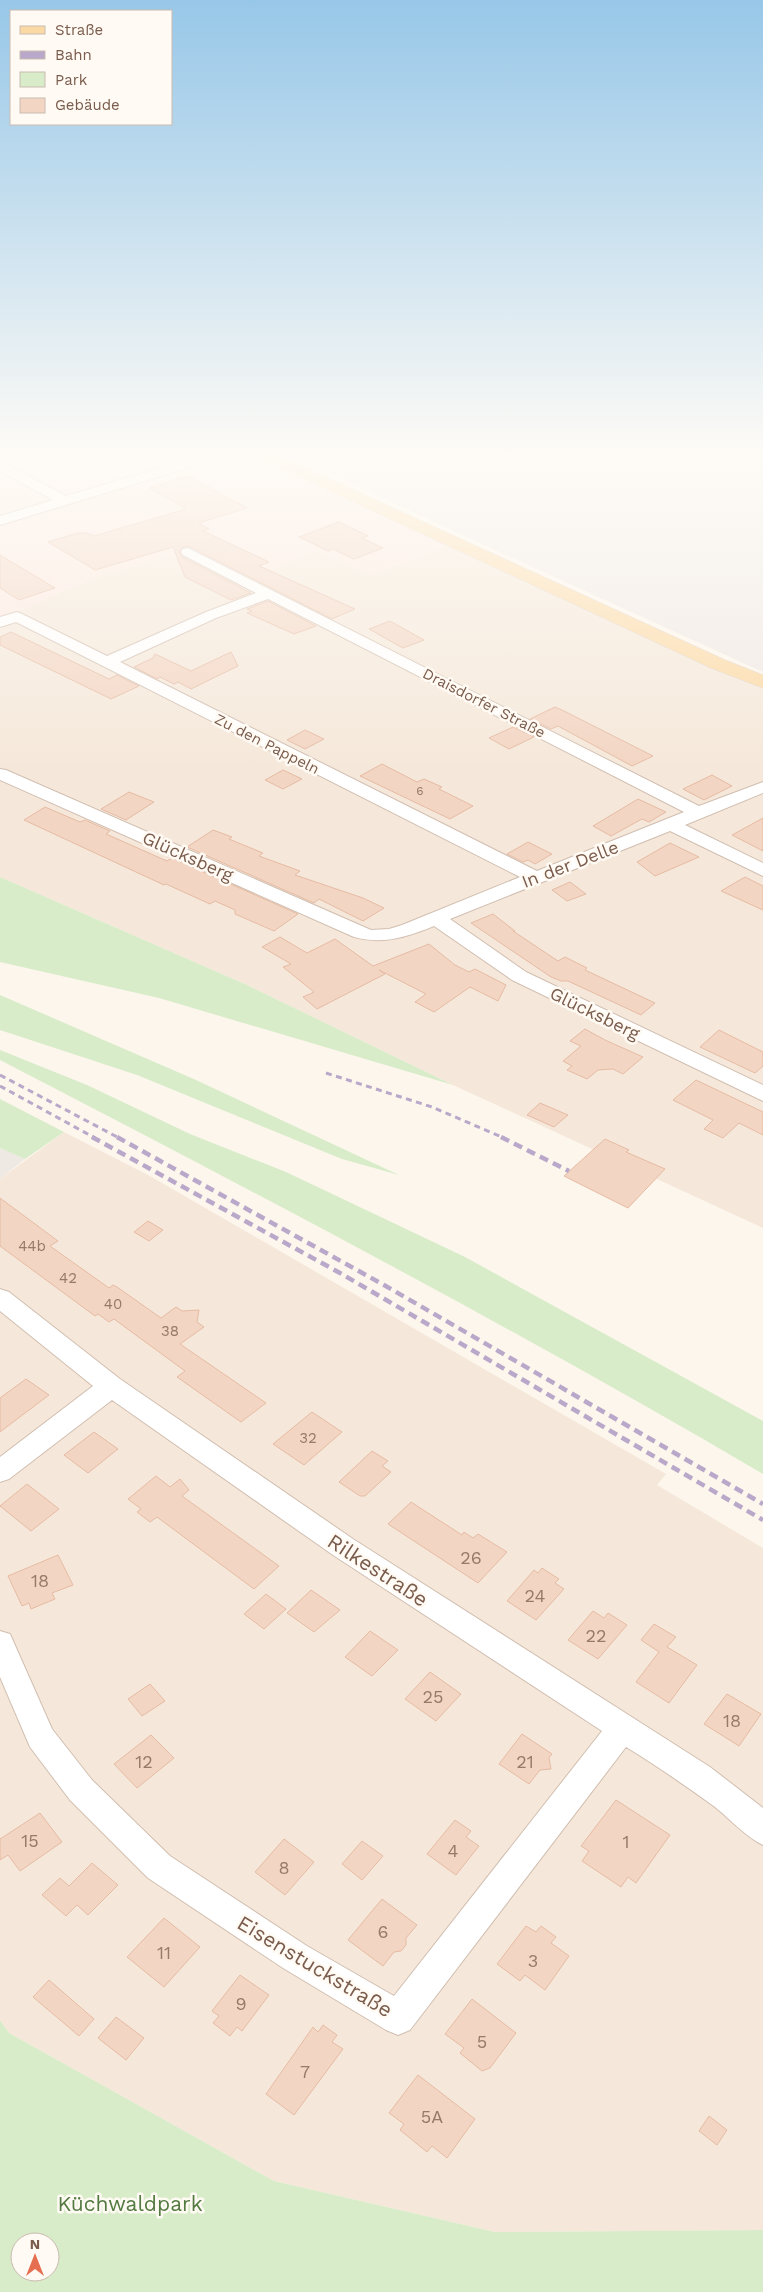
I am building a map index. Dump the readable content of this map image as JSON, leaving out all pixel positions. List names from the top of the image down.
{
  "streets": {
    "street": [
      "Draisdorfer Straße",
      "Zu den Pappeln",
      "Glücksberg",
      "In der Delle",
      "Rilkestraße",
      "Eisenstuckstraße"
    ]
  },
  "crossings": [
    ["Draisdorfer Straße", "In der Delle"],
    ["Zu den Pappeln", "In der Delle"],
    ["Glücksberg", "In der Delle"],
    ["Rilkestraße", "Eisenstuckstraße"]
  ],
  "parks": ["Küchwaldpark"],
  "house_numbers": [
    "6",
    "44b",
    "42",
    "40",
    "38",
    "32",
    "26",
    "18",
    "24",
    "22",
    "25",
    "18",
    "12",
    "21",
    "15",
    "1",
    "4",
    "8",
    "6",
    "11",
    "3",
    "9",
    "5",
    "7",
    "5A"
  ],
  "legend": [
    "Straße",
    "Bahn",
    "Park",
    "Gebäude"
  ],
  "north": "top"
}
